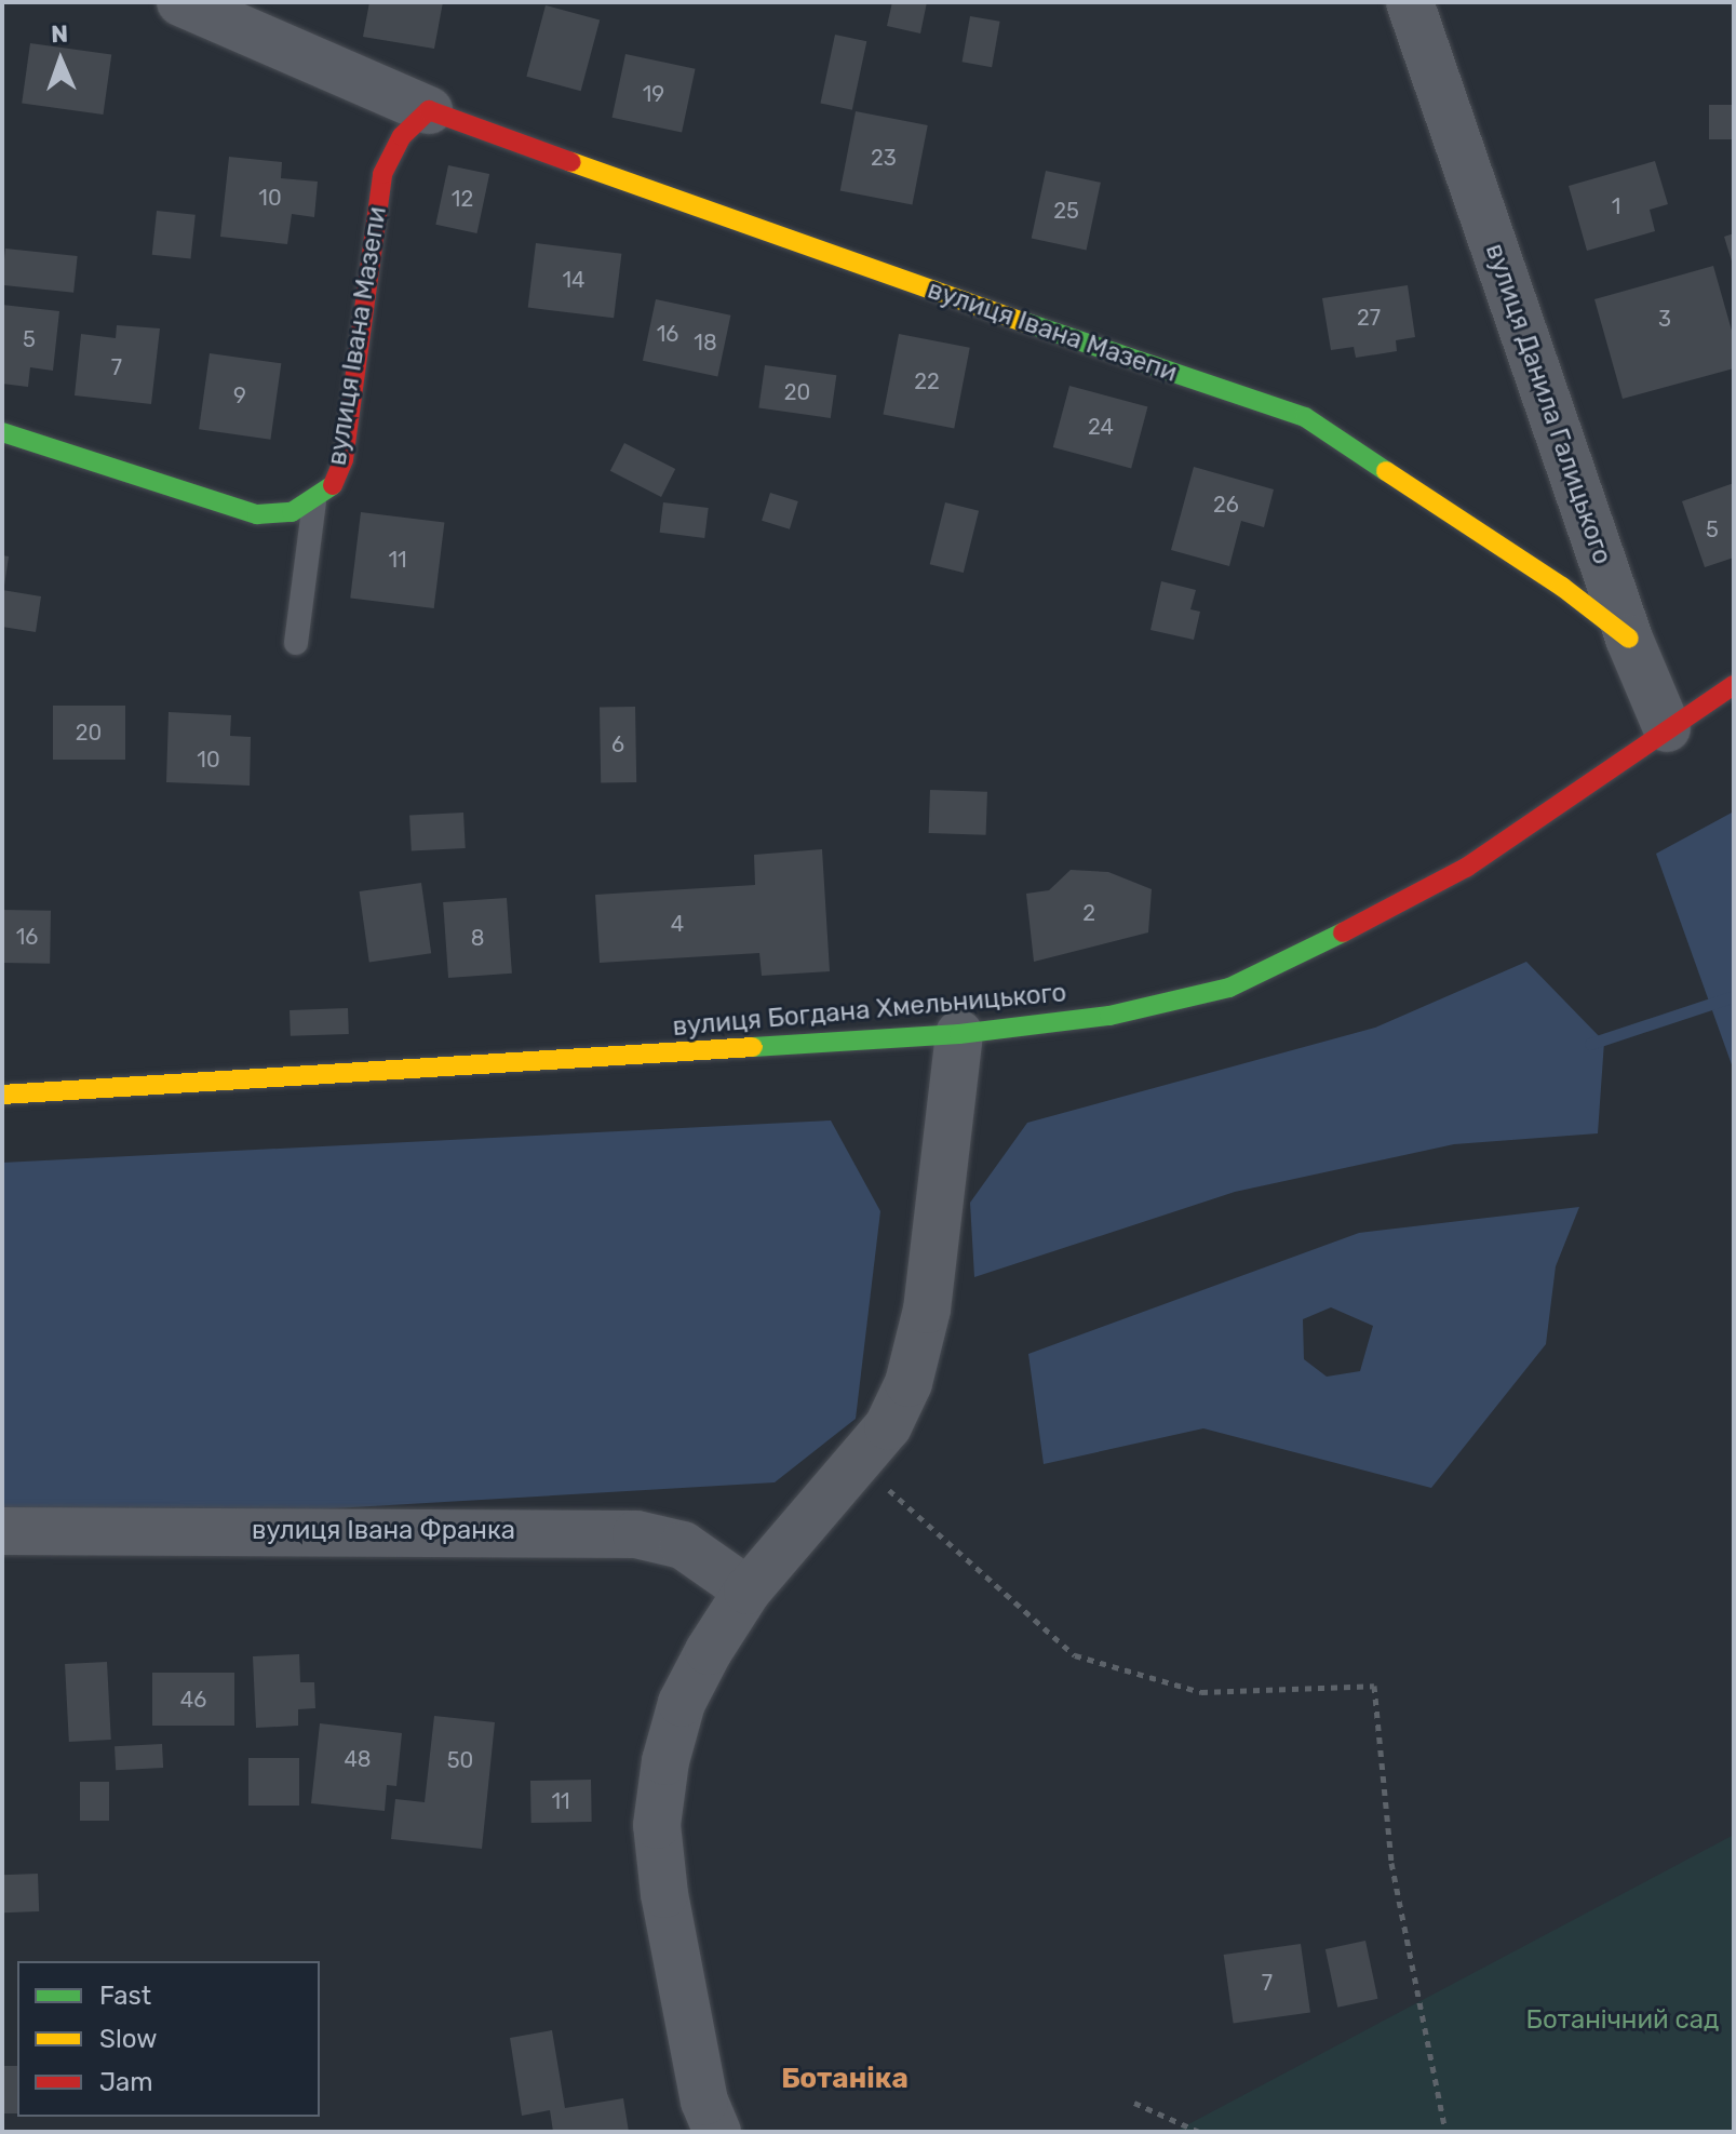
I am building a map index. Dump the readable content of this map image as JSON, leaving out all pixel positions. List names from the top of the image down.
{
  "streets": {
    "street": [
      "вулиця Івана Мазепи",
      "вулиця Данила Галицького",
      "вулиця Богдана Хмельницького",
      "вулиця Івана Франка"
    ]
  },
  "crossings": [
    ["вулиця Івана Мазепи", "вулиця Данила Галицького"],
    ["вулиця Данила Галицького", "вулиця Богдана Хмельницького"]
  ],
  "districts": ["Ботаніка"],
  "parks": ["Ботанічний сад"],
  "house_numbers": [
    "19",
    "23",
    "10",
    "12",
    "1",
    "25",
    "14",
    "27",
    "3",
    "16",
    "5",
    "18",
    "7",
    "22",
    "20",
    "9",
    "24",
    "26",
    "5",
    "11",
    "20",
    "6",
    "10",
    "2",
    "4",
    "16",
    "8",
    "46",
    "48",
    "50",
    "11",
    "7"
  ],
  "legend": ["Fast", "Slow", "Jam"],
  "north": "top"
}
